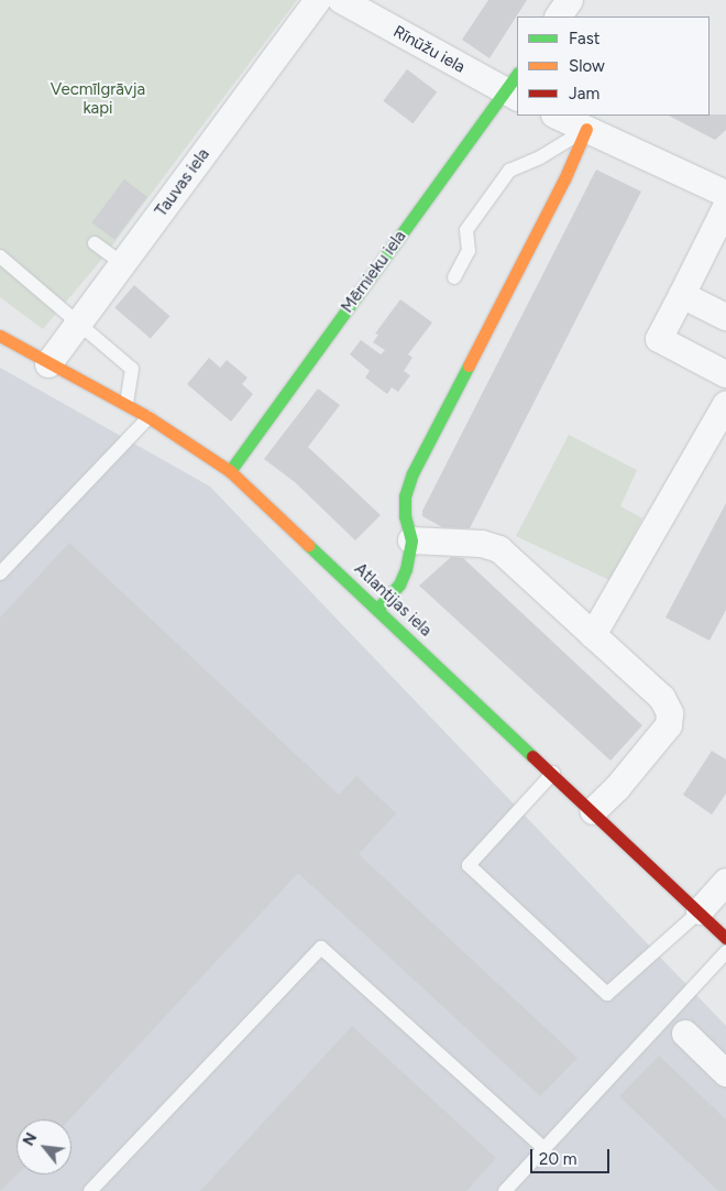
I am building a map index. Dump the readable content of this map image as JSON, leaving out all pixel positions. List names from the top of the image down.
{
  "streets": {
    "street": [
      "Rīnūžu iela",
      "Tauvas iela",
      "Mērnieku iela",
      "Atlantijas iela"
    ]
  },
  "crossings": [
    ["Rīnūžu iela", "Mērnieku iela"],
    ["Tauvas iela", "Atlantijas iela"],
    ["Mērnieku iela", "Atlantijas iela"]
  ],
  "parks": ["Vecmīlgrāvja kapi"],
  "legend": ["Fast", "Slow", "Jam"],
  "scale_bar": "20 m",
  "north": "top left"
}
